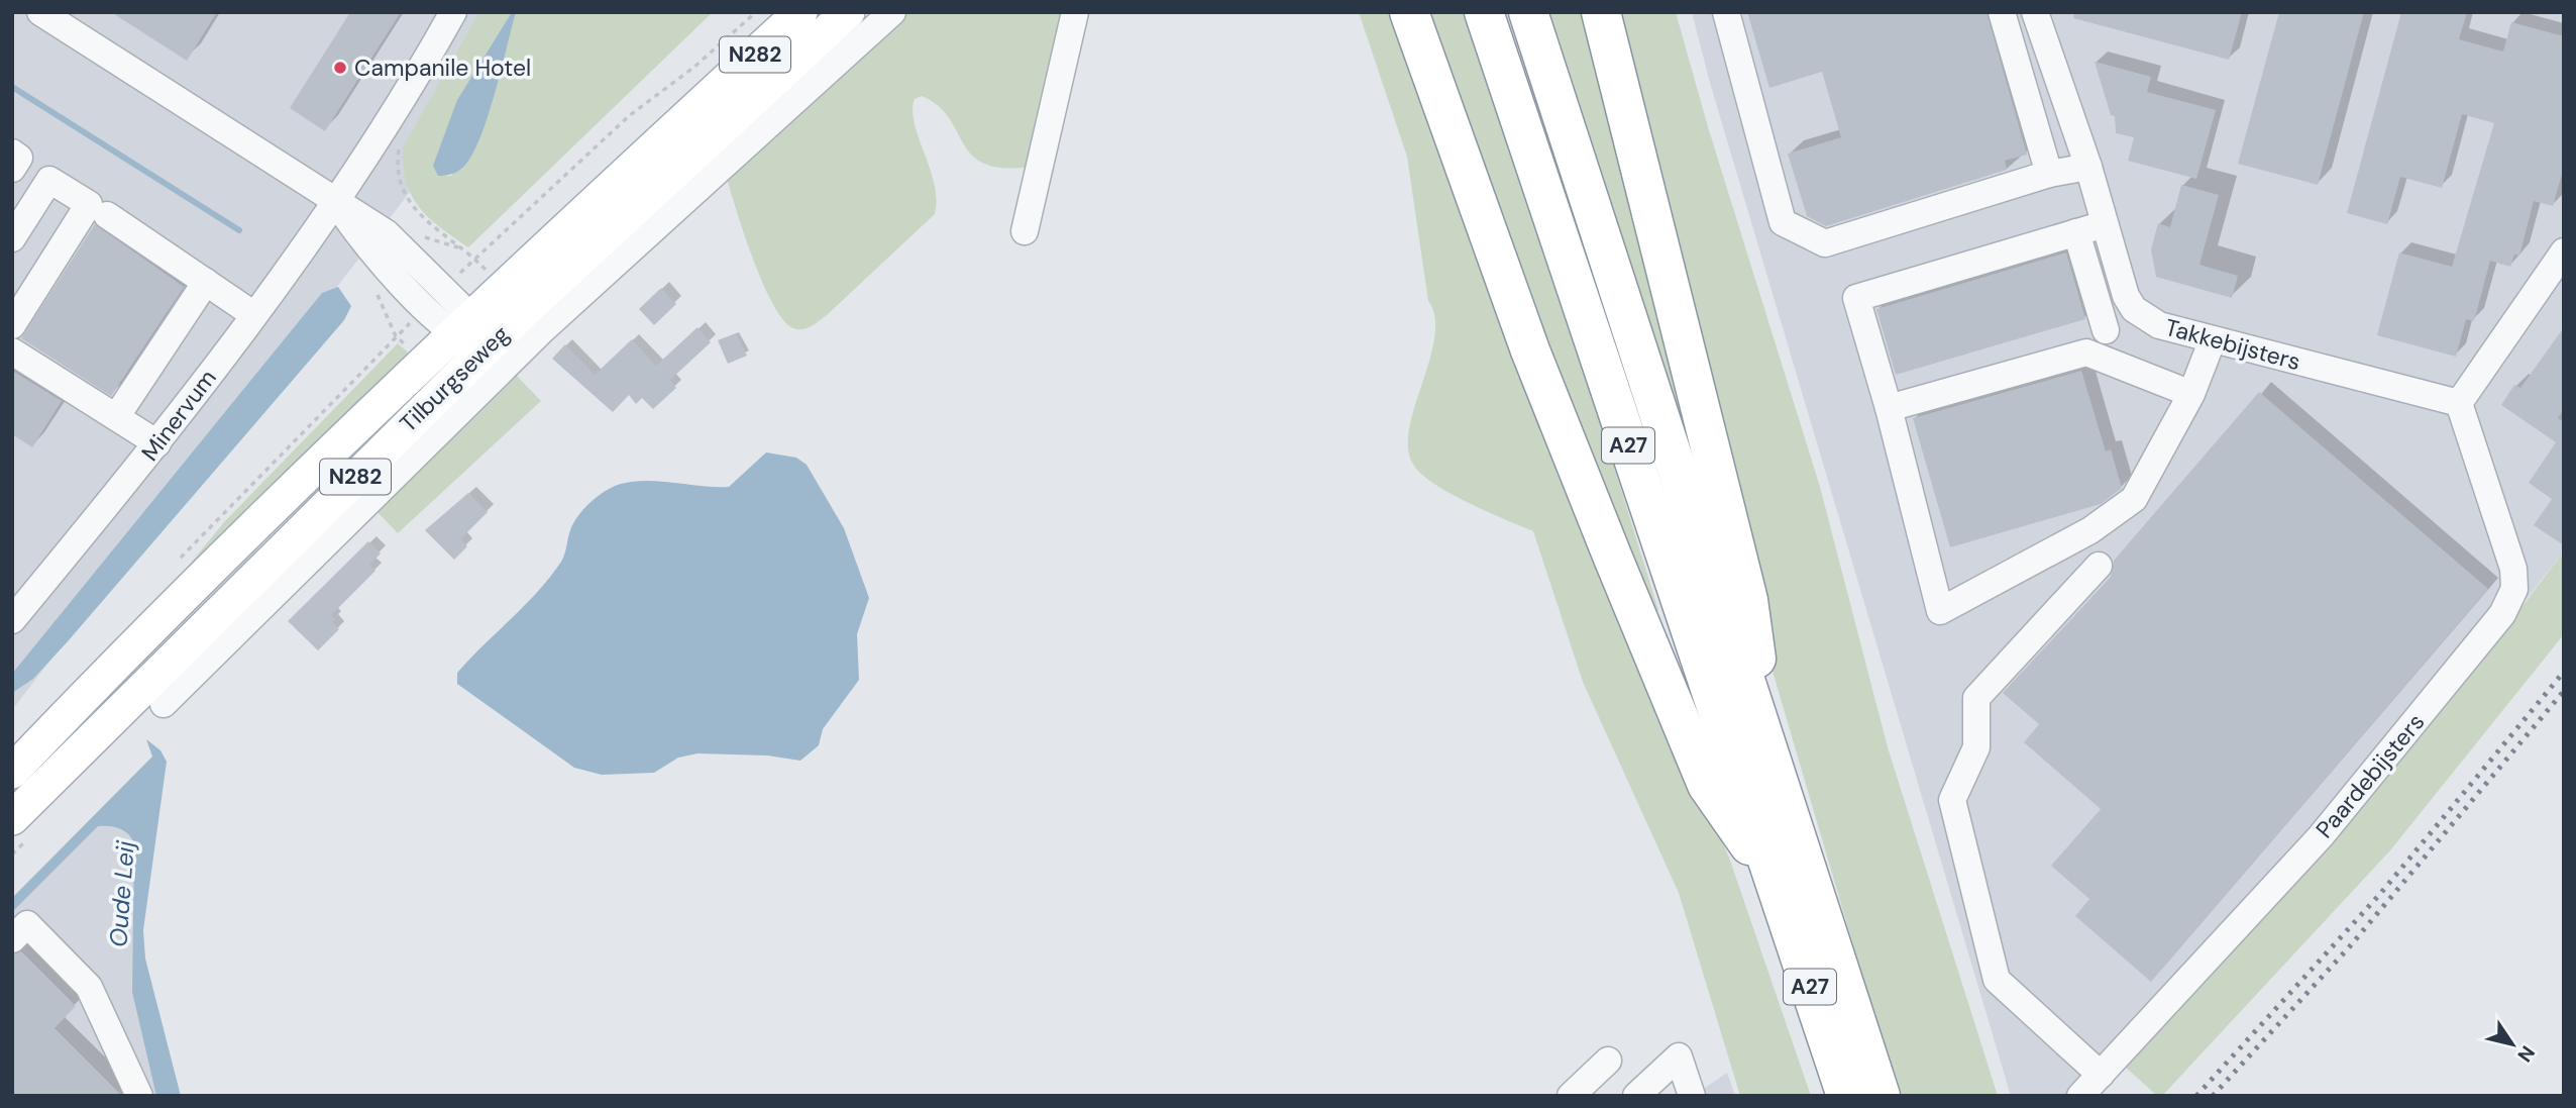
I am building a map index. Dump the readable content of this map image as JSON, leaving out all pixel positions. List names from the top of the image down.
{
  "streets": {
    "highway": ["A27"],
    "main road": ["N282", "Tilburgseweg"],
    "street": ["Takkebijsters", "Minervum", "Paardebijsters"]
  },
  "crossings": [
    ["Takkebijsters", "Paardebijsters"]
  ],
  "water": ["Oude Leij"],
  "places": ["Campanile Hotel"],
  "north": "bottom right"
}
